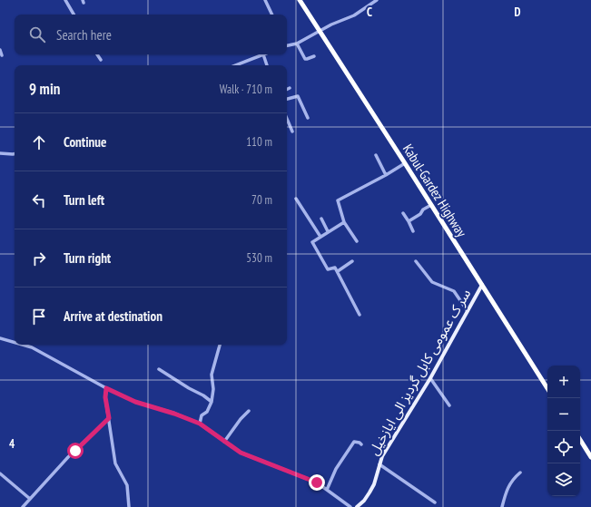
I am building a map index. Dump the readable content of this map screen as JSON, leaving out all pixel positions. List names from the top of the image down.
{
  "streets": {
    "highway": ["Kabul-Gardez Highway"],
    "main road": ["سر ک عمومی کابل گردیز الی ایازخیل"]
  },
  "crossings": [
    ["Kabul-Gardez Highway", "سر ک عمومی کابل گردیز الی ایازخیل"]
  ],
  "page": {
    "search": "Search here",
    "heading": ["9 min", "Walk · 710 m"],
    "list": [
      ["Continue", "110 m"],
      ["Turn left", "70 m"],
      ["Turn right", "530 m"],
      "Arrive at destination"
    ],
    "map_buttons": ["+", "−"]
  },
  "grid": {
    "columns": ["C", "D"],
    "rows": ["4"]
  }
}
